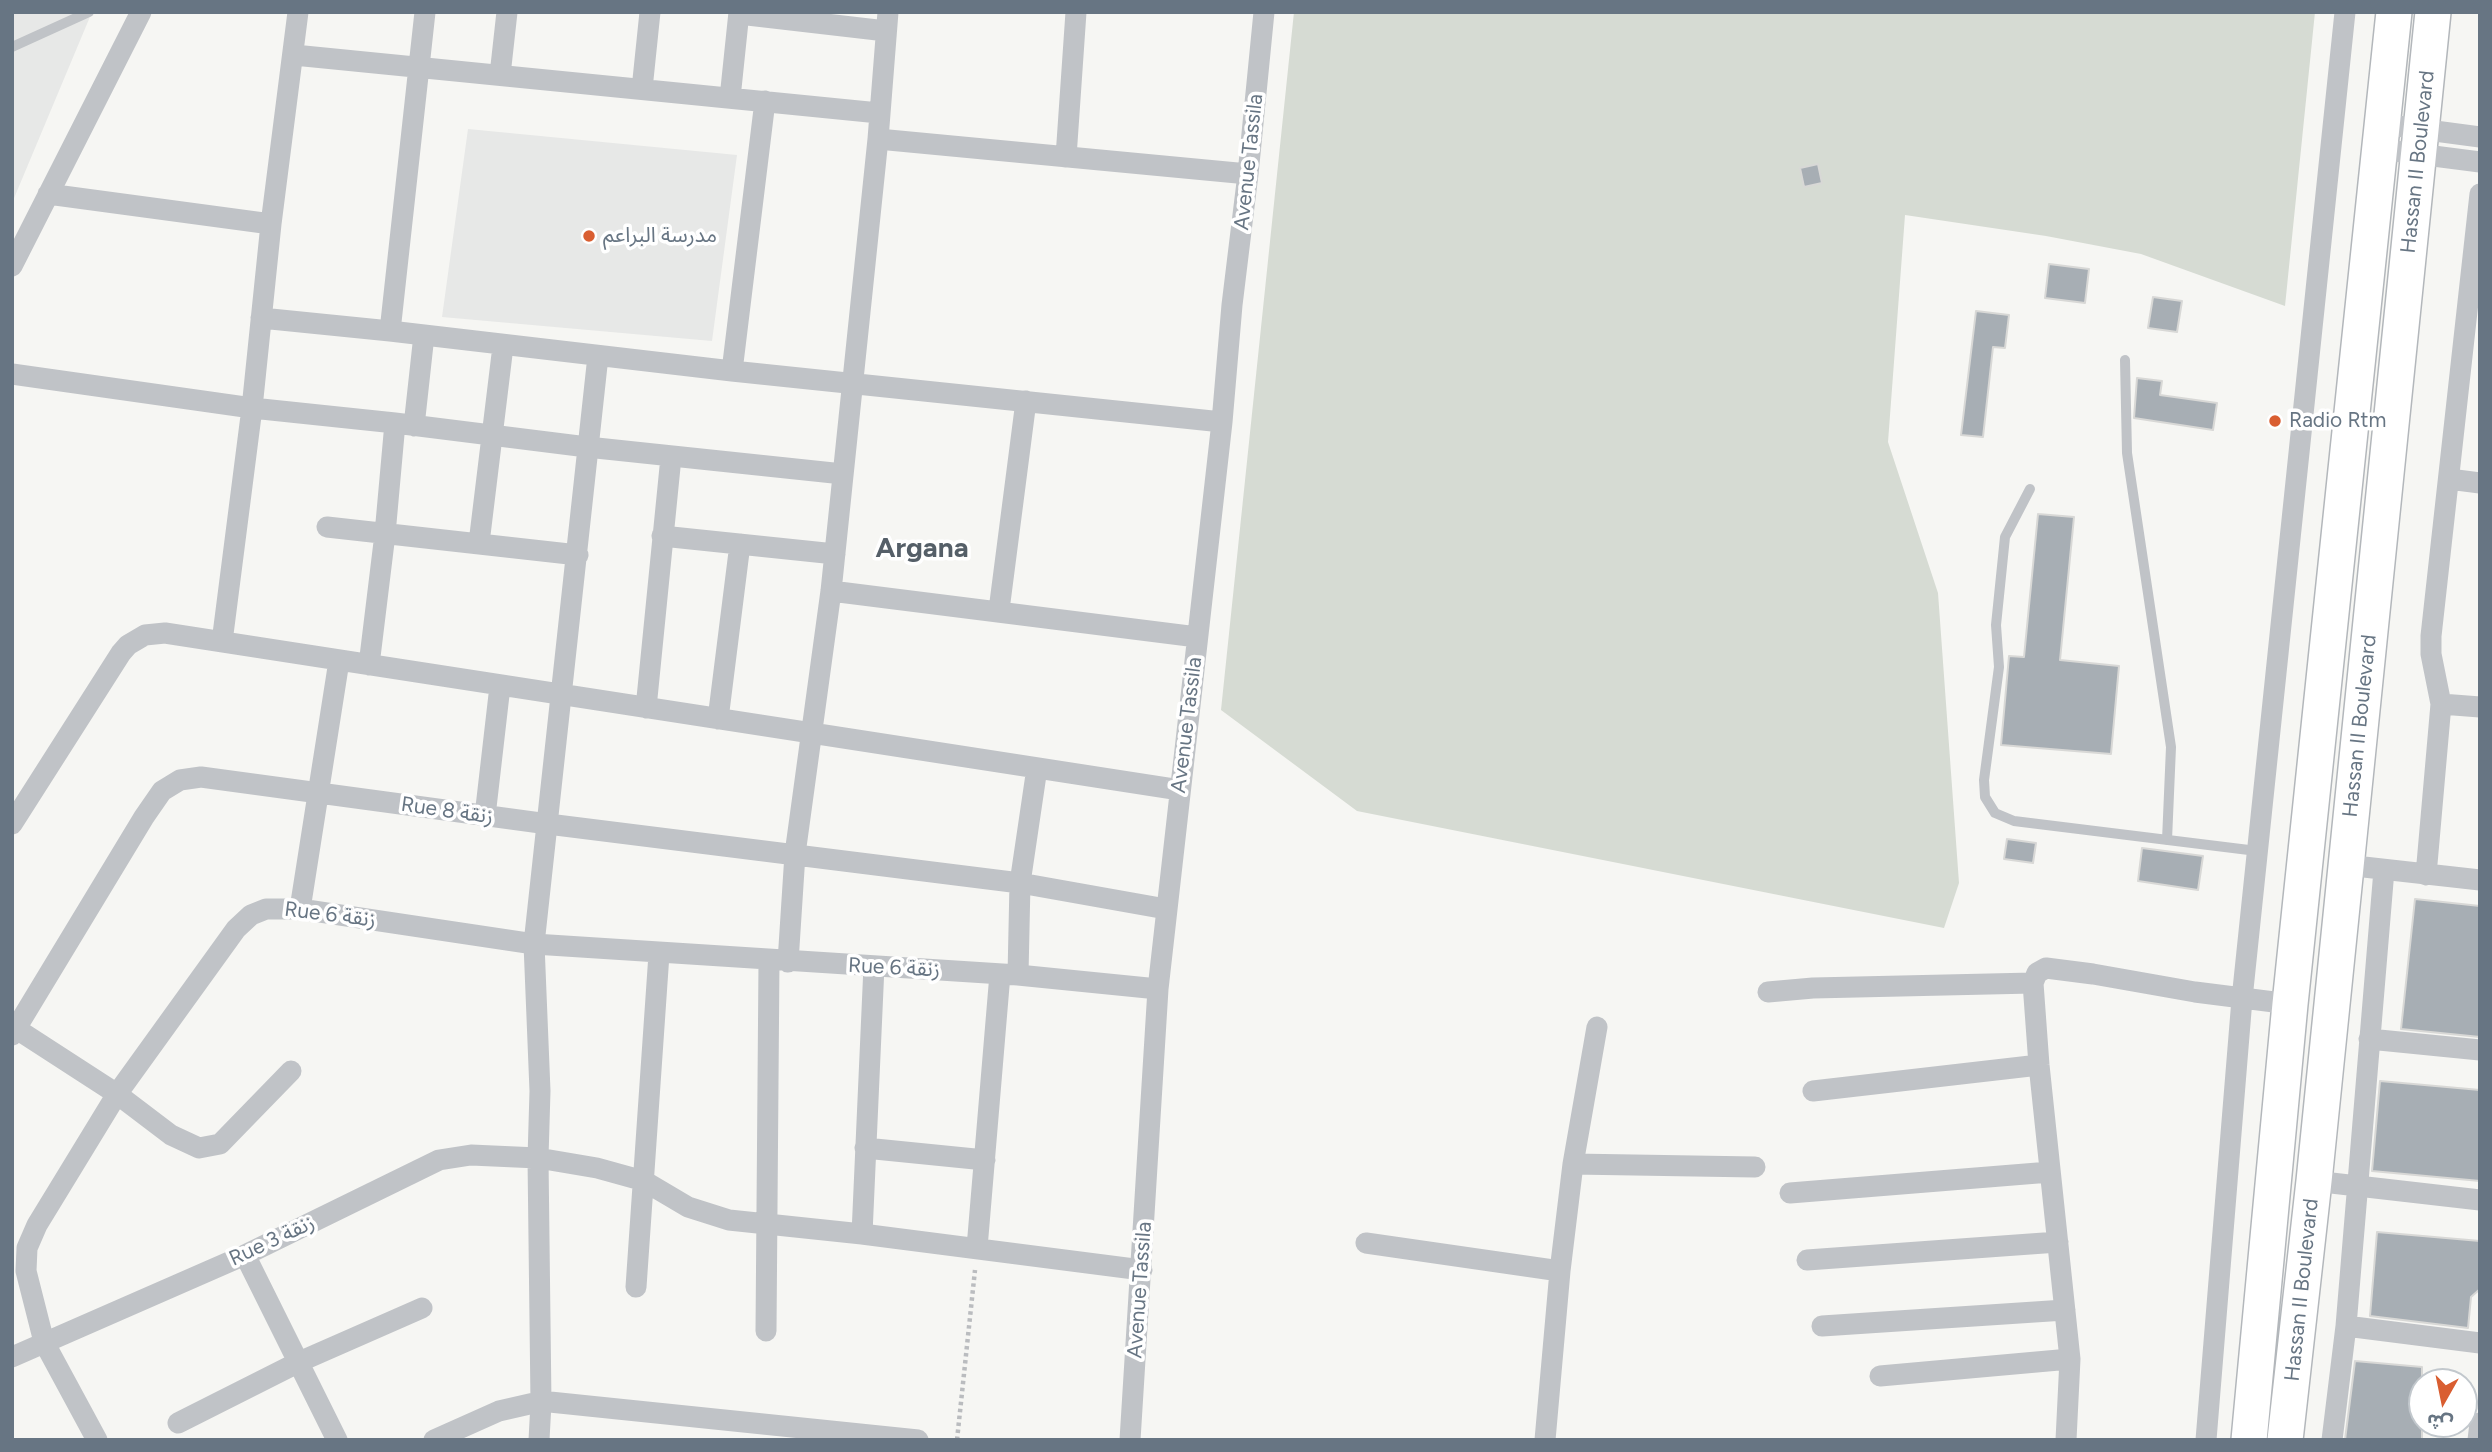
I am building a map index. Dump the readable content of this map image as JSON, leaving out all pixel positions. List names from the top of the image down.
{
  "streets": {
    "main road": ["Hassan II Boulevard"],
    "street": [
      "Avenue Tassila",
      "Rue 8 زنقة",
      "Rue 6 زنقة",
      "Rue 3 زنقة"
    ]
  },
  "crossings": [
    ["Avenue Tassila", "Rue 8 زنقة"],
    ["Avenue Tassila", "Rue 6 زنقة"],
    ["Avenue Tassila", "Rue 3 زنقة"],
    ["Rue 6 زنقة", "Rue 3 زنقة"]
  ],
  "districts": ["Argana"],
  "places": ["مدرسة البراعم", "Radio Rtm"],
  "north": "bottom"
}
